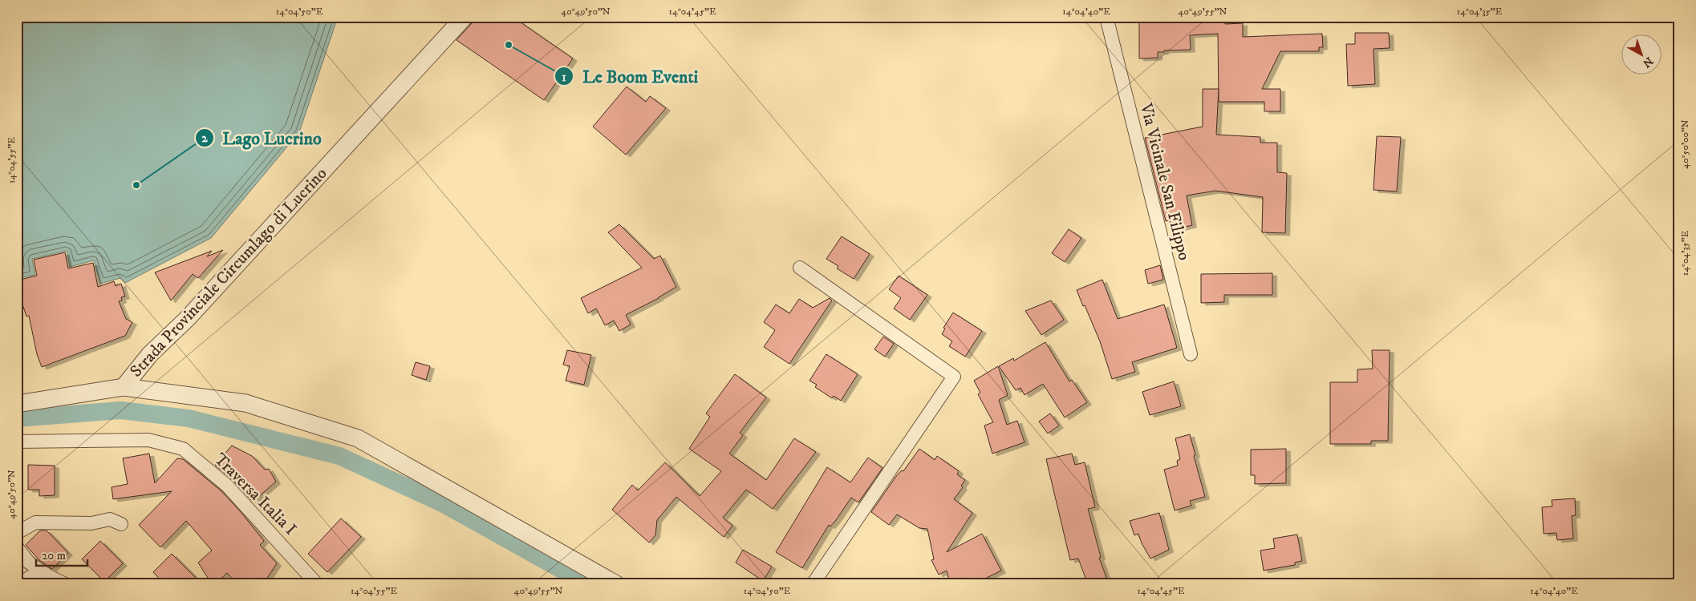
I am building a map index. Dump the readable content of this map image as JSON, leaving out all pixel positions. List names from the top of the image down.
{
  "streets": {
    "street": ["Via Vicinale San Filippo", "Strada Provinciale Circumlago di Lucrino", "Traversa Italia I"]
  },
  "places": ["Le Boom Eventi", "Lago Lucrino"],
  "scale_bar": "20 m",
  "north": "bottom right",
  "coordinates": [
    "14°04'50\"E",
    "40°49'50\"N",
    "14°04'45\"E",
    "14°04'40\"E",
    "40°49'55\"N",
    "14°04'35\"E",
    "40°50'00\"N",
    "14°04'55\"E"
  ]
}
